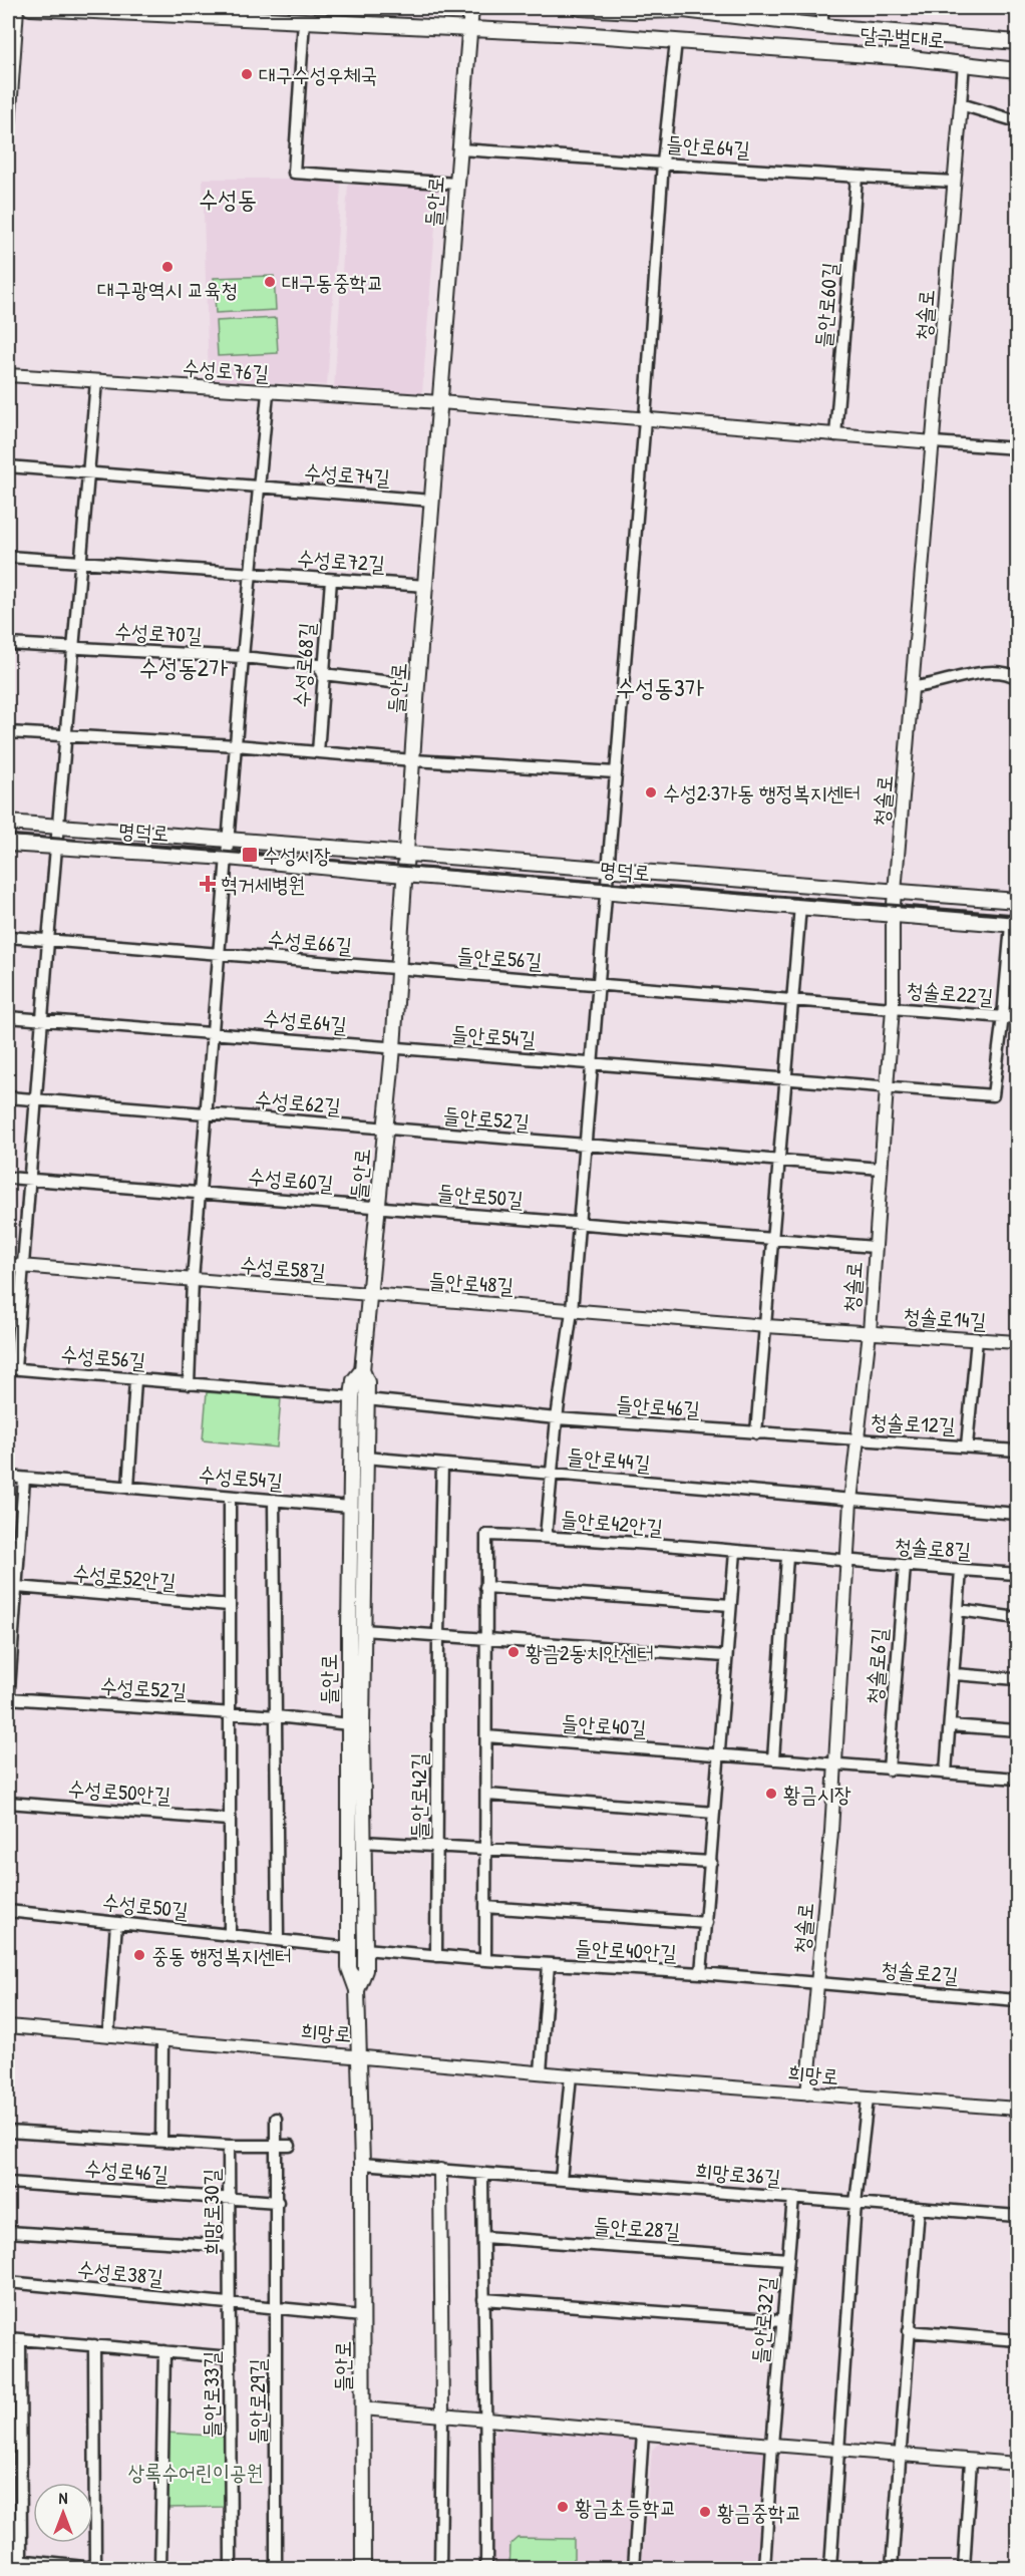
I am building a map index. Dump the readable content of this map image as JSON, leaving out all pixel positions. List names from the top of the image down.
{
  "streets": {
    "main road": ["달구벌대로", "들안로", "명덕로"],
    "street": [
      "들안로64길",
      "들안로60길",
      "청솔로",
      "수성로76길",
      "수성로74길",
      "수성로72길",
      "수성로70길",
      "수성로68길",
      "수성로66길",
      "들안로56길",
      "청솔로22길",
      "수성로64길",
      "들안로54길",
      "수성로62길",
      "들안로52길",
      "수성로60길",
      "들안로50길",
      "수성로58길",
      "들안로48길",
      "청솔로14길",
      "수성로56길",
      "들안로46길",
      "청솔로12길",
      "들안로44길",
      "수성로54길",
      "들안로42안길",
      "청솔로8길",
      "수성로52안길",
      "청솔로6길",
      "수성로52길",
      "들안로40길",
      "수성로50안길",
      "들안로42길",
      "수성로50길",
      "들안로40안길",
      "청솔로2길",
      "희망로",
      "수성로46길",
      "희망로36길",
      "희망로30길",
      "들안로28길",
      "수성로38길",
      "들안로32길",
      "들안로33길",
      "들안로29길"
    ]
  },
  "crossings": [
    ["달구벌대로", "들안로"],
    ["들안로64길", "들안로"],
    ["들안로64길", "들안로60길"],
    ["들안로64길", "청솔로"],
    ["들안로", "수성로76길"],
    ["들안로", "수성로74길"],
    ["들안로", "수성로72길"],
    ["들안로", "명덕로"],
    ["들안로", "수성로66길"],
    ["들안로", "들안로56길"],
    ["들안로", "수성로64길"],
    ["들안로", "들안로54길"],
    ["들안로", "수성로62길"],
    ["들안로", "들안로52길"],
    ["들안로", "수성로60길"],
    ["들안로", "들안로50길"],
    ["들안로", "수성로58길"],
    ["들안로", "들안로48길"],
    ["들안로", "수성로56길"],
    ["들안로", "들안로46길"],
    ["들안로", "들안로44길"],
    ["들안로", "수성로54길"],
    ["들안로", "수성로52길"],
    ["들안로", "수성로50길"],
    ["들안로", "희망로"],
    ["청솔로", "명덕로"],
    ["청솔로", "들안로56길"],
    ["청솔로", "청솔로22길"],
    ["청솔로", "들안로54길"],
    ["청솔로", "들안로52길"],
    ["청솔로", "들안로50길"],
    ["청솔로", "들안로48길"],
    ["청솔로", "청솔로14길"],
    ["청솔로", "들안로46길"],
    ["청솔로", "청솔로12길"],
    ["청솔로", "들안로44길"],
    ["청솔로", "들안로42안길"],
    ["청솔로", "청솔로8길"],
    ["청솔로", "들안로40안길"],
    ["청솔로", "청솔로2길"],
    ["청솔로", "희망로"],
    ["수성로72길", "수성로68길"],
    ["수성로70길", "수성로68길"],
    ["명덕로", "청솔로22길"],
    ["수성로66길", "들안로56길"],
    ["들안로56길", "청솔로22길"],
    ["청솔로22길", "들안로54길"],
    ["수성로64길", "들안로54길"],
    ["수성로62길", "들안로52길"],
    ["수성로60길", "들안로50길"],
    ["수성로58길", "들안로48길"],
    ["수성로58길", "수성로56길"],
    ["들안로48길", "청솔로14길"],
    ["청솔로14길", "청솔로12길"],
    ["수성로56길", "들안로46길"],
    ["들안로46길", "청솔로12길"],
    ["들안로44길", "들안로42길"],
    ["들안로42안길", "청솔로8길"],
    ["청솔로8길", "청솔로6길"],
    ["들안로40안길", "청솔로2길"],
    ["희망로", "희망로36길"],
    ["수성로46길", "희망로30길"],
    ["희망로36길", "들안로32길"],
    ["희망로30길", "수성로38길"],
    ["희망로30길", "들안로33길"],
    ["들안로28길", "들안로32길"],
    ["수성로38길", "들안로33길"]
  ],
  "districts": ["수성동", "수성동2가", "수성동3가"],
  "parks": ["상록수어린이공원"],
  "places": {
    "other": [
      "대구수성우체국",
      "대구광역시 교육청",
      "대구동중학교",
      "수성2·3가동 행정복지센터",
      "황금2동치안센터",
      "황금시장",
      "중동 행정복지센터",
      "황금초등학교",
      "황금중학교"
    ],
    "transit": ["수성시장"],
    "health": ["혁거세병원"]
  },
  "north": "top"
}
